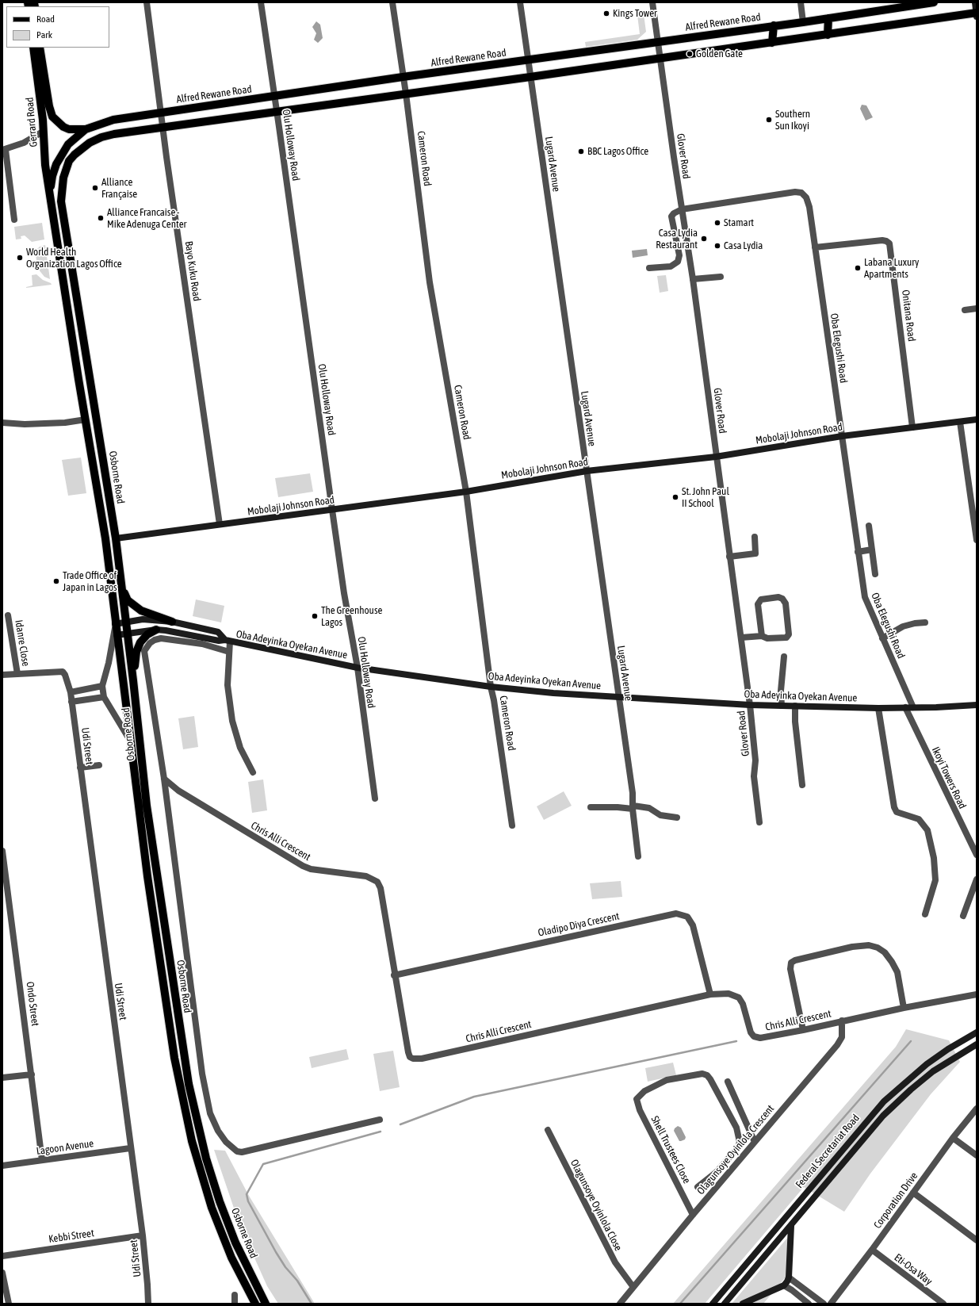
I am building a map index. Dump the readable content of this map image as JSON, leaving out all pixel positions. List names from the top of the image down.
{
  "streets": {
    "main road": [
      "Alfred Rewane Road",
      "Gerrard Road",
      "Mobolaji Johnson Road",
      "Osborne Road",
      "Oba Adeyinka Oyekan Avenue",
      "Federal Secretariat Road"
    ],
    "street": [
      "Olu Holloway Road",
      "Glover Road",
      "Cameron Road",
      "Lugard Avenue",
      "Bayo Kuku Road",
      "Onitana Road",
      "Oba Elegushi Road",
      "Idanre Close",
      "Udi Street",
      "Ikoyi Towers Road",
      "Chris Alli Crescent",
      "Oladipo Diya Crescent",
      "Ondo Street",
      "Lagoon Avenue",
      "Shell Trustees Close",
      "Olagunsoye Oyinlola Crescent",
      "Corporation Drive",
      "Olagunsoye Oyinlola Close",
      "Kebbi Street",
      "Eti-Osa Way"
    ]
  },
  "crossings": [
    ["Alfred Rewane Road", "Gerrard Road"],
    ["Alfred Rewane Road", "Olu Holloway Road"],
    ["Alfred Rewane Road", "Glover Road"],
    ["Alfred Rewane Road", "Cameron Road"],
    ["Alfred Rewane Road", "Lugard Avenue"],
    ["Alfred Rewane Road", "Bayo Kuku Road"],
    ["Alfred Rewane Road", "Osborne Road"],
    ["Gerrard Road", "Osborne Road"],
    ["Olu Holloway Road", "Mobolaji Johnson Road"],
    ["Olu Holloway Road", "Oba Adeyinka Oyekan Avenue"],
    ["Glover Road", "Oba Elegushi Road"],
    ["Glover Road", "Mobolaji Johnson Road"],
    ["Glover Road", "Oba Adeyinka Oyekan Avenue"],
    ["Cameron Road", "Mobolaji Johnson Road"],
    ["Cameron Road", "Oba Adeyinka Oyekan Avenue"],
    ["Lugard Avenue", "Mobolaji Johnson Road"],
    ["Lugard Avenue", "Oba Adeyinka Oyekan Avenue"],
    ["Bayo Kuku Road", "Mobolaji Johnson Road"],
    ["Bayo Kuku Road", "Osborne Road"],
    ["Onitana Road", "Oba Elegushi Road"],
    ["Onitana Road", "Mobolaji Johnson Road"],
    ["Oba Elegushi Road", "Mobolaji Johnson Road"],
    ["Oba Elegushi Road", "Oba Adeyinka Oyekan Avenue"],
    ["Mobolaji Johnson Road", "Osborne Road"],
    ["Osborne Road", "Oba Adeyinka Oyekan Avenue"],
    ["Idanre Close", "Udi Street"],
    ["Oba Adeyinka Oyekan Avenue", "Ikoyi Towers Road"],
    ["Udi Street", "Lagoon Avenue"],
    ["Udi Street", "Kebbi Street"],
    ["Chris Alli Crescent", "Oladipo Diya Crescent"],
    ["Chris Alli Crescent", "Olagunsoye Oyinlola Crescent"],
    ["Ondo Street", "Lagoon Avenue"],
    ["Shell Trustees Close", "Olagunsoye Oyinlola Crescent"],
    ["Olagunsoye Oyinlola Crescent", "Olagunsoye Oyinlola Close"],
    ["Corporation Drive", "Eti-Osa Way"]
  ],
  "places": [
    "Kings Tower",
    "Golden Gate",
    "Southern Sun Ikoyi",
    "BBC Lagos Office",
    "Alliance Française",
    "Alliance Francaise - Mike Adenuga Center",
    "Stamart",
    "Casa Lydia Restaurant",
    "Casa Lydia",
    "World Health Organization Lagos Office",
    "Labana Luxury Apartments",
    "St. John Paul II School",
    "Trade Office of Japan in Lagos",
    "The Greenhouse Lagos"
  ],
  "legend": ["Road", "Park"]
}
